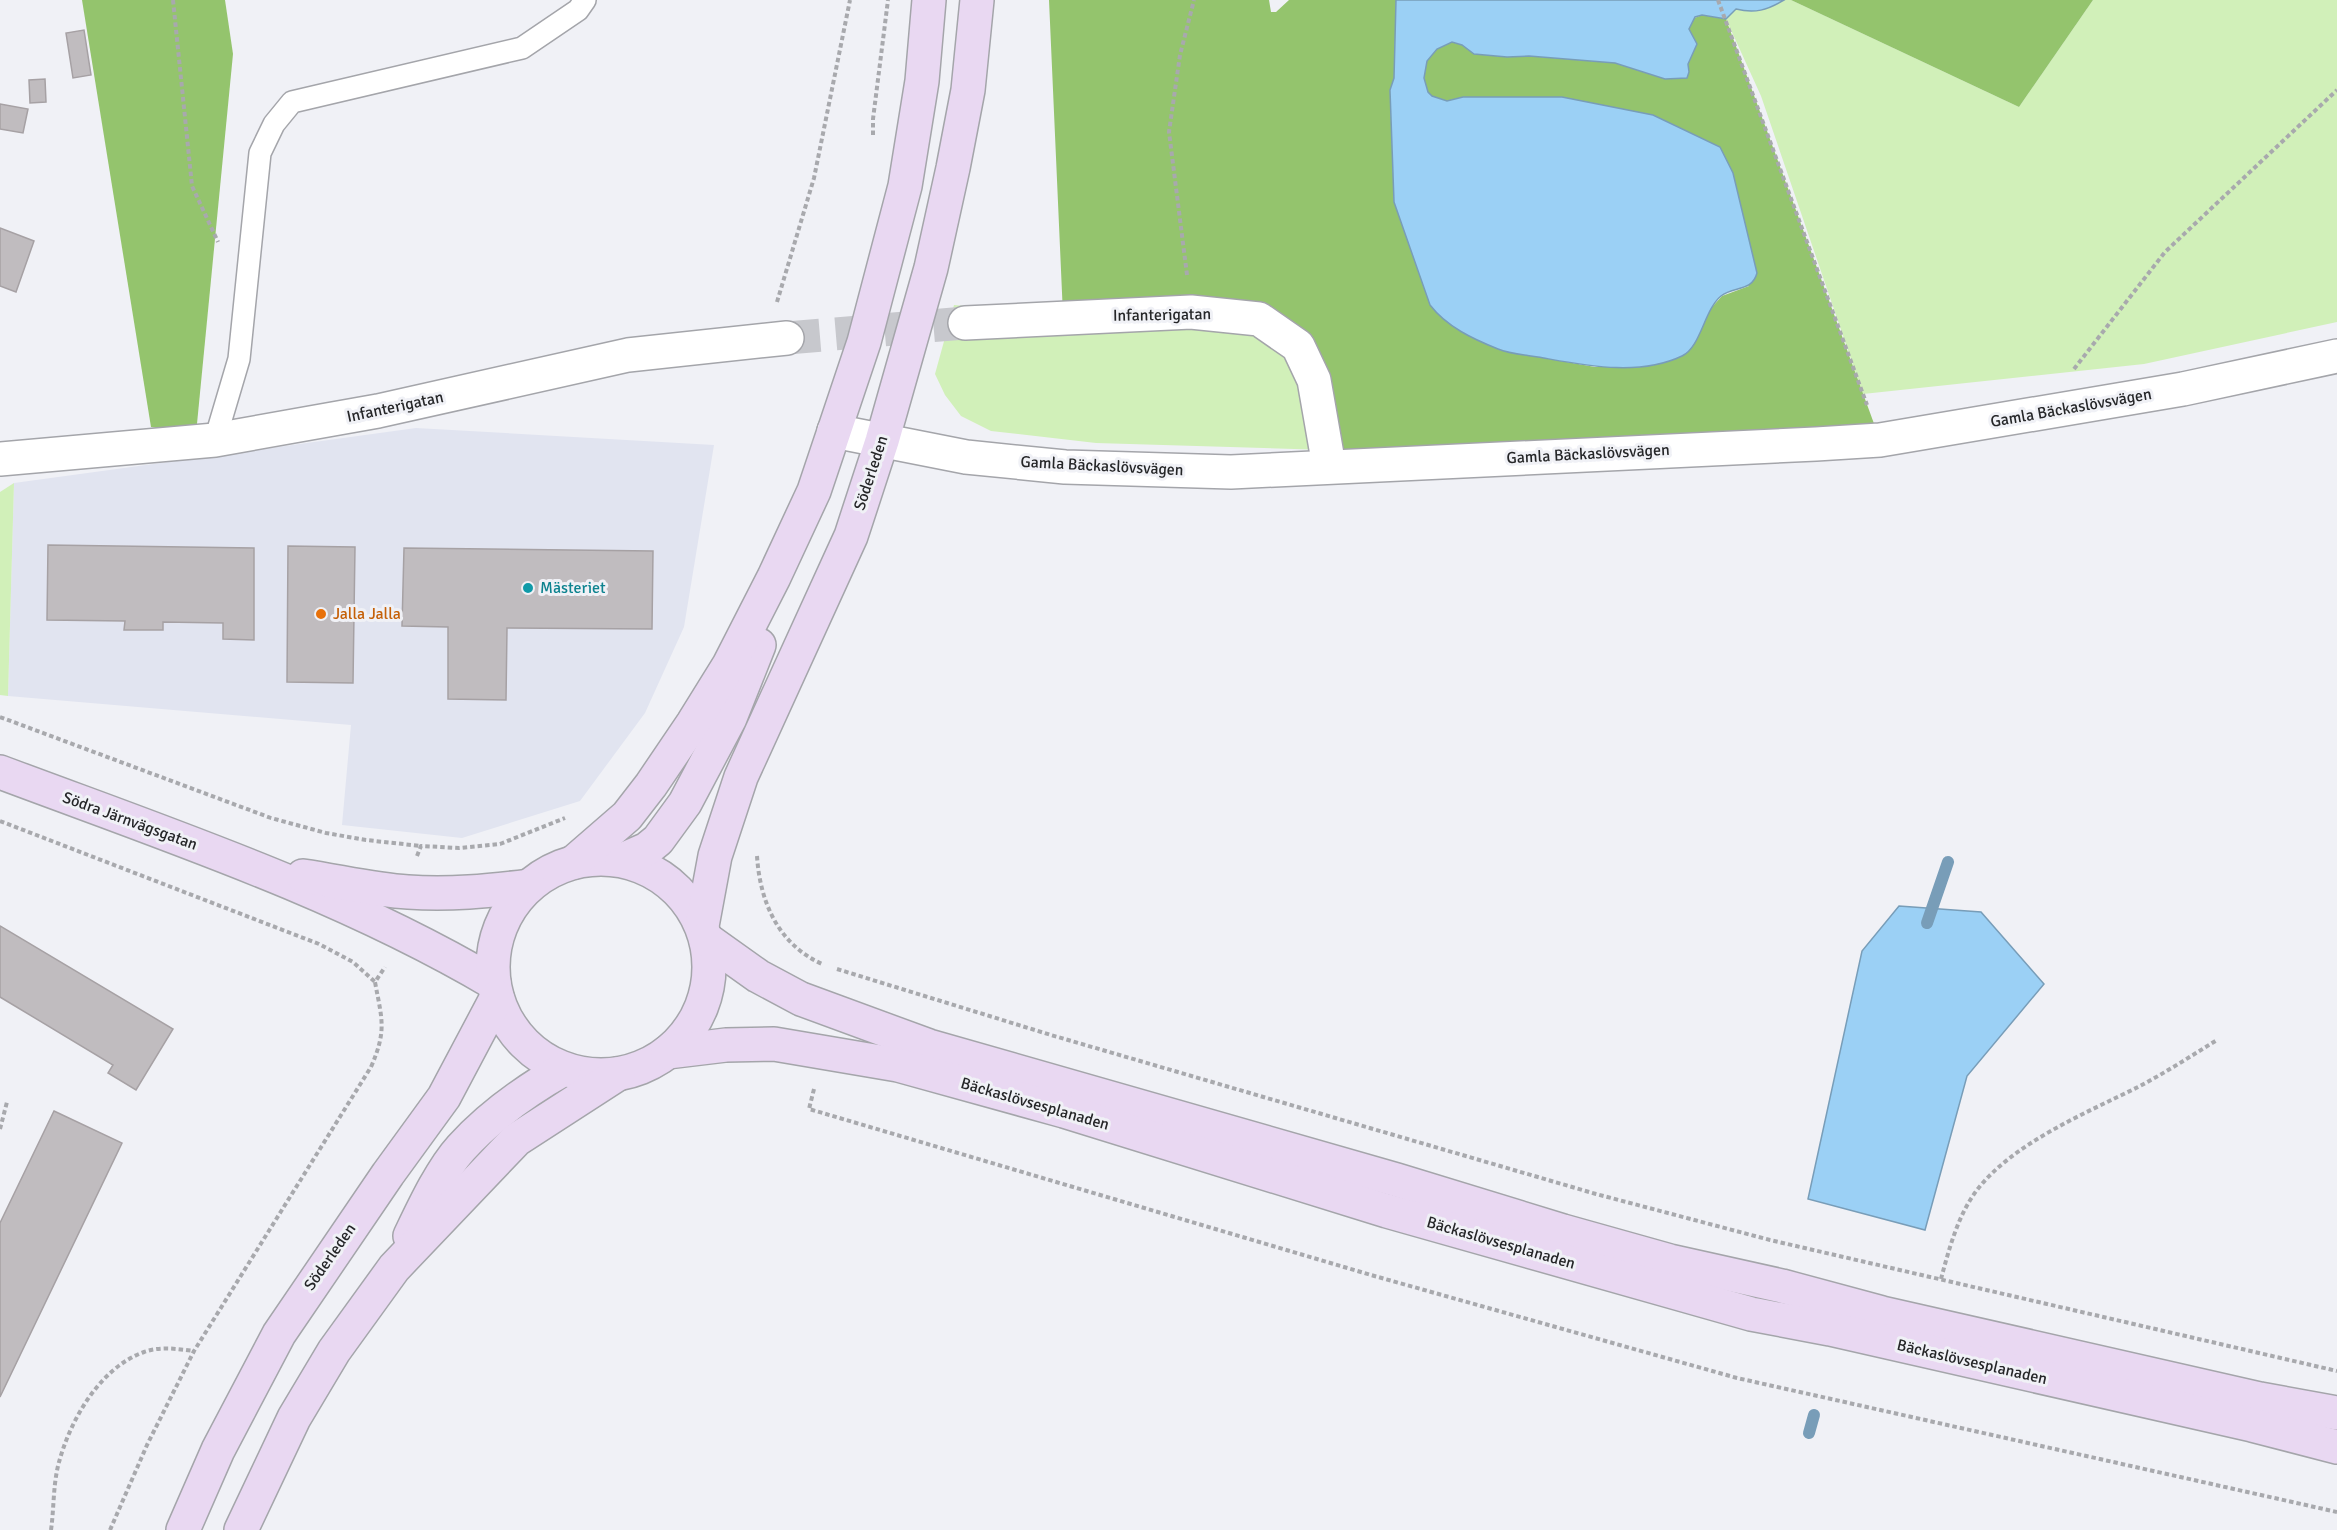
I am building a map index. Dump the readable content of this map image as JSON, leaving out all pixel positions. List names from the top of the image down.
{
  "streets": {
    "street": [
      "Infanterigatan",
      "Gamla Bäckaslövsvägen",
      "Söderleden",
      "Södra Järnvägsgatan",
      "Bäckaslövsesplanaden"
    ]
  },
  "crossings": [
    ["Infanterigatan", "Gamla Bäckaslövsvägen"],
    ["Gamla Bäckaslövsvägen", "Söderleden"],
    ["Söderleden", "Södra Järnvägsgatan"],
    ["Söderleden", "Bäckaslövsesplanaden"]
  ],
  "places": ["Mästeriet", "Jalla Jalla"]
}
